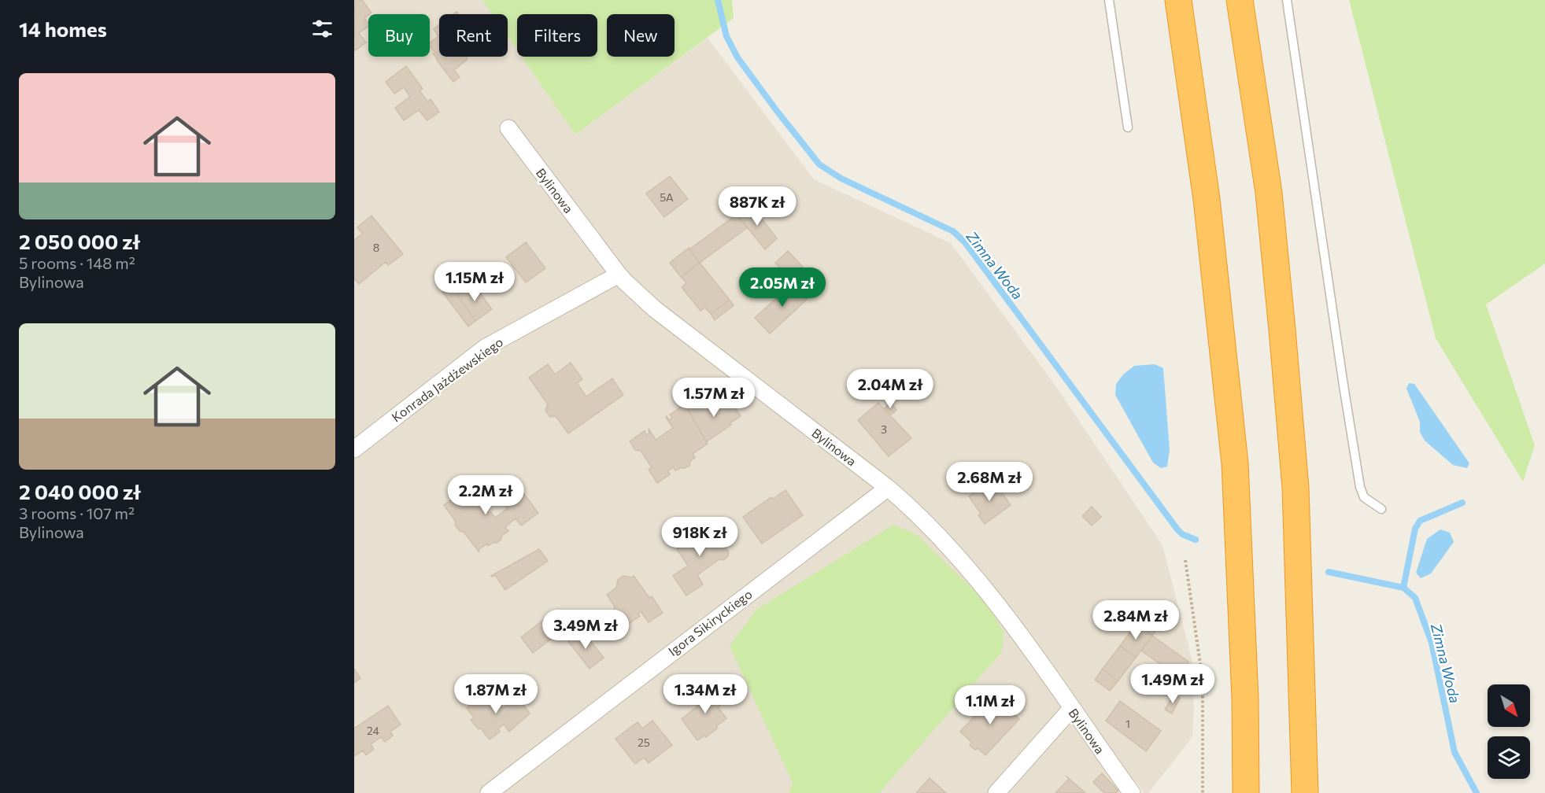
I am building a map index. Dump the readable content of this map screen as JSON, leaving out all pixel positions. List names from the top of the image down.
{
  "streets": {
    "street": ["Bylinowa", "Konrada Jażdżewskiego", "Igora Sikiryckiego"]
  },
  "crossings": [
    ["Bylinowa", "Konrada Jażdżewskiego"],
    ["Bylinowa", "Igora Sikiryckiego"]
  ],
  "water": ["Zimna Woda"],
  "house_numbers": [
    "5A",
    "8",
    "3",
    "1",
    "24",
    "25"
  ],
  "north": "bottom right",
  "page": {
    "heading": "14 homes",
    "chip": [
      "Buy",
      "Rent",
      "Filters",
      "New"
    ],
    "list": [
      {
        "name": "2 050 000 zł",
        "note": "5 rooms · 148 m² · Bylinowa"
      },
      {
        "name": "2 040 000 zł",
        "note": "3 rooms · 107 m² · Bylinowa"
      }
    ],
    "price": [
      "887K zł",
      "1.15M zł",
      "2.05M zł",
      "2.04M zł",
      "1.57M zł",
      "2.68M zł",
      "2.2M zł",
      "918K zł",
      "2.84M zł",
      "3.49M zł",
      "1.49M zł",
      "1.87M zł",
      "1.34M zł",
      "1.1M zł"
    ]
  }
}
